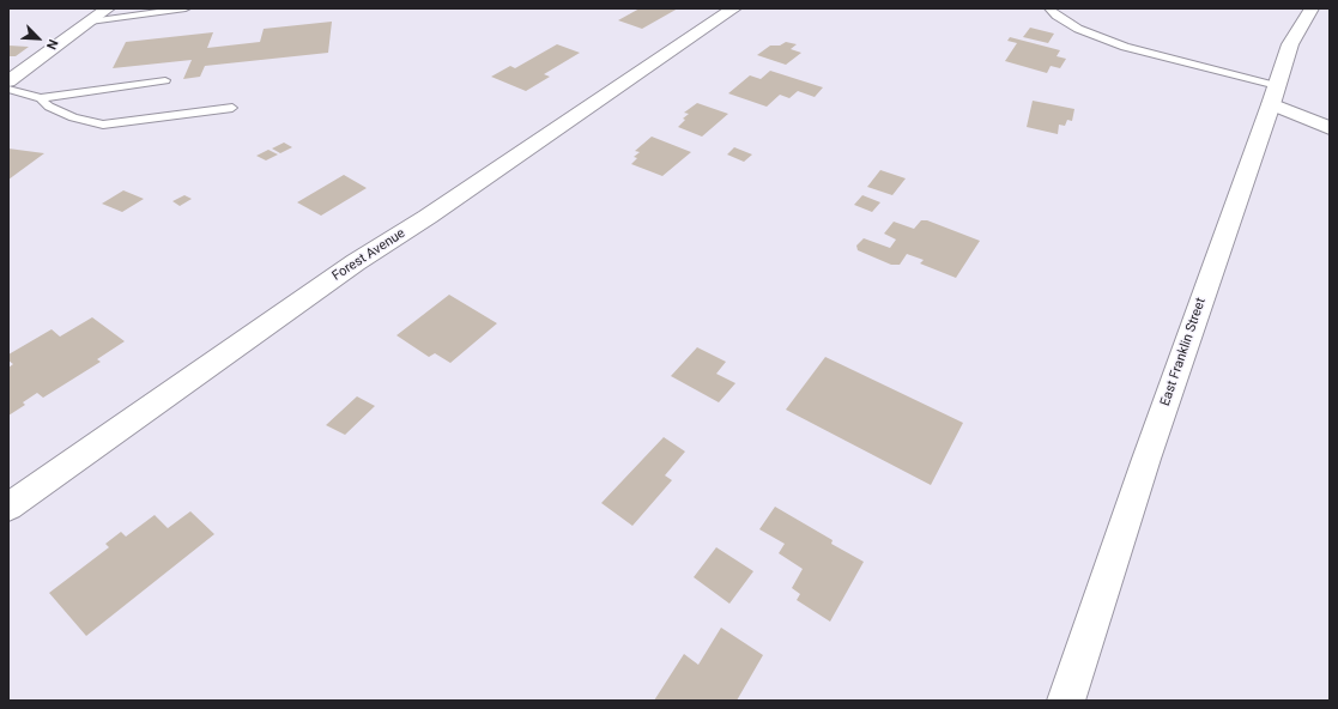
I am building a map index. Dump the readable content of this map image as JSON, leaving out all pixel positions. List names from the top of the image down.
{
  "streets": {
    "street": ["Forest Avenue", "East Franklin Street"]
  },
  "north": "bottom right"
}
